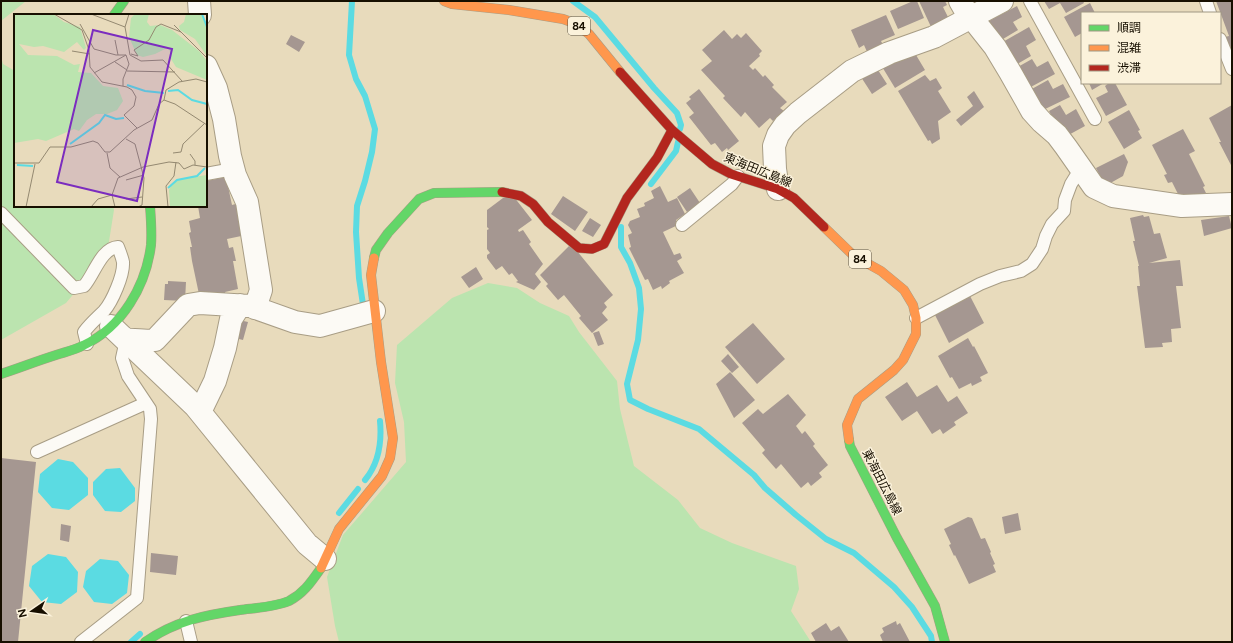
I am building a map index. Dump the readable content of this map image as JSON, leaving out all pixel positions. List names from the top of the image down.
{
  "streets": {
    "street": ["84", "東海田広島線"]
  },
  "legend": ["順調", "混雑", "渋滞"],
  "north": "left"
}
